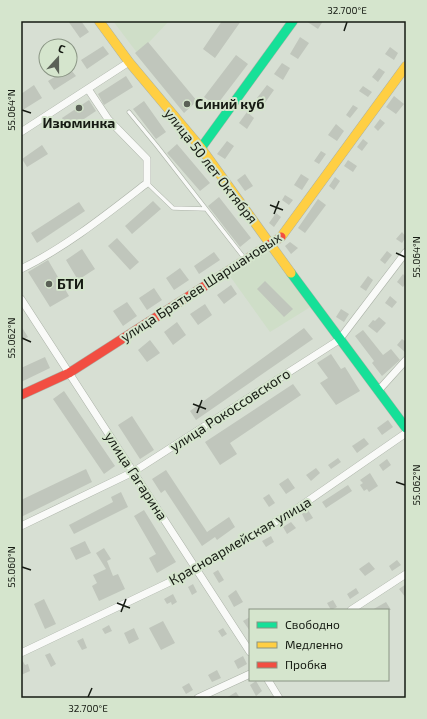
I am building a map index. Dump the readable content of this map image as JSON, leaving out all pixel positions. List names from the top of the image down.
{
  "streets": {
    "street": [
      "улица 50 лет Октября",
      "улица Братьев Шаршановых",
      "улица Рокоссовского",
      "улица Гагарина",
      "Красноармейская улица"
    ]
  },
  "crossings": [
    ["улица 50 лет Октября", "улица Братьев Шаршановых"],
    ["улица 50 лет Октября", "улица Рокоссовского"],
    ["улица Братьев Шаршановых", "улица Гагарина"],
    ["улица Рокоссовского", "улица Гагарина"],
    ["улица Гагарина", "Красноармейская улица"]
  ],
  "places": ["Синий куб", "Изюминка", "БТИ"],
  "legend": ["Свободно", "Медленно", "Пробка"],
  "north": "top",
  "coordinates": [
    "32.700°E",
    "55.064°N",
    "55.062°N",
    "55.060°N"
  ]
}
